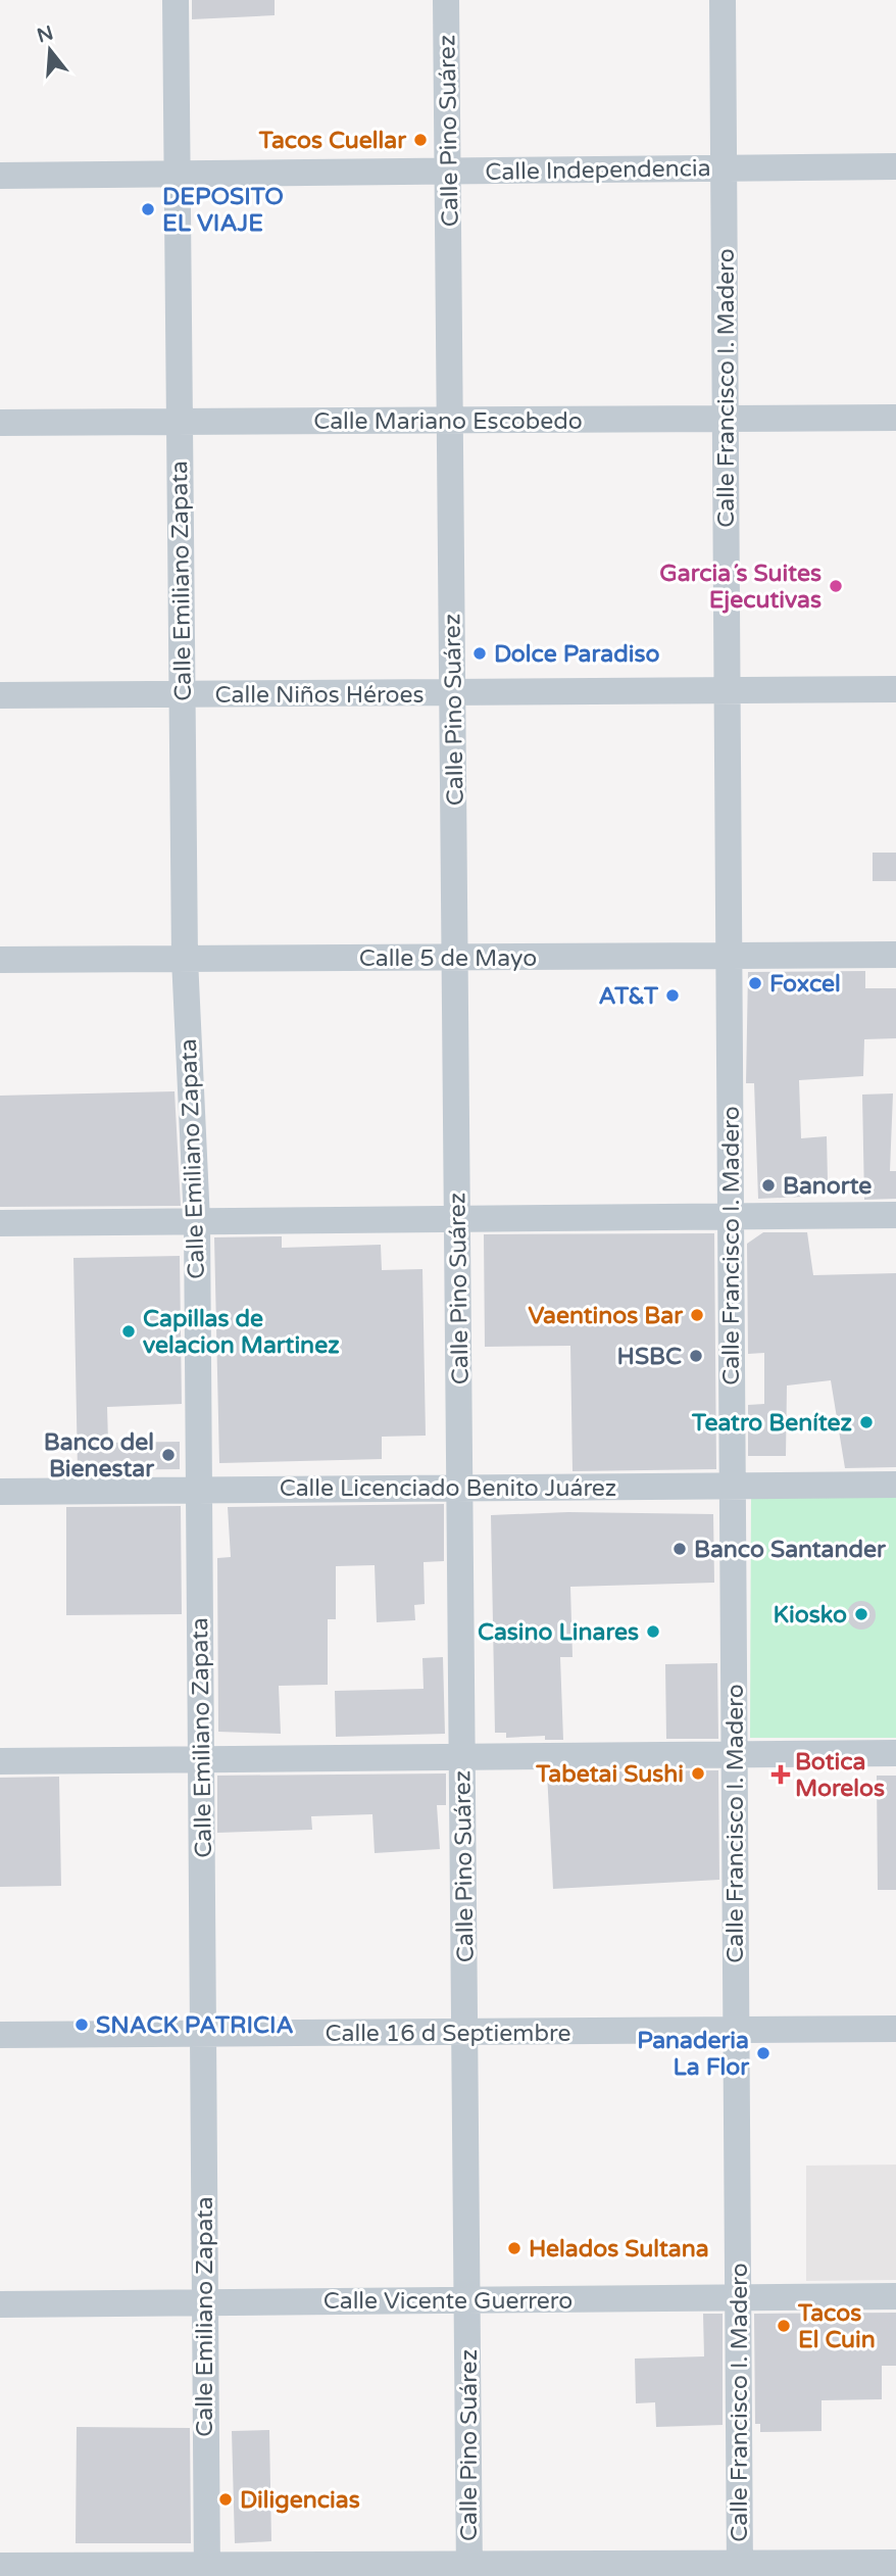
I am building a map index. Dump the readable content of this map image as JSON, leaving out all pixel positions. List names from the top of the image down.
{
  "streets": {
    "street": [
      "Calle Pino Suárez",
      "Calle Independencia",
      "Calle Francisco I. Madero",
      "Calle Mariano Escobedo",
      "Calle Emiliano Zapata",
      "Calle Niños Héroes",
      "Calle 5 de Mayo",
      "Calle Licenciado Benito Juárez",
      "Calle 16 d Septiembre",
      "Calle Vicente Guerrero"
    ]
  },
  "crossings": [
    ["Calle Pino Suárez", "Calle Independencia"],
    ["Calle Pino Suárez", "Calle Mariano Escobedo"],
    ["Calle Pino Suárez", "Calle Niños Héroes"],
    ["Calle Pino Suárez", "Calle 5 de Mayo"],
    ["Calle Pino Suárez", "Calle Licenciado Benito Juárez"],
    ["Calle Pino Suárez", "Calle 16 d Septiembre"],
    ["Calle Pino Suárez", "Calle Vicente Guerrero"],
    ["Calle Independencia", "Calle Francisco I. Madero"],
    ["Calle Independencia", "Calle Emiliano Zapata"],
    ["Calle Francisco I. Madero", "Calle Mariano Escobedo"],
    ["Calle Francisco I. Madero", "Calle Niños Héroes"],
    ["Calle Francisco I. Madero", "Calle 5 de Mayo"],
    ["Calle Francisco I. Madero", "Calle Licenciado Benito Juárez"],
    ["Calle Francisco I. Madero", "Calle 16 d Septiembre"],
    ["Calle Francisco I. Madero", "Calle Vicente Guerrero"],
    ["Calle Mariano Escobedo", "Calle Emiliano Zapata"],
    ["Calle Emiliano Zapata", "Calle Niños Héroes"],
    ["Calle Emiliano Zapata", "Calle 5 de Mayo"],
    ["Calle Emiliano Zapata", "Calle Licenciado Benito Juárez"],
    ["Calle Emiliano Zapata", "Calle 16 d Septiembre"],
    ["Calle Emiliano Zapata", "Calle Vicente Guerrero"]
  ],
  "places": {
    "other": [
      "Tacos Cuellar",
      "DEPOSITO EL VIAJE",
      "Garcia´s Suites Ejecutivas",
      "Dolce Paradiso",
      "Foxcel",
      "AT&T",
      "Banorte",
      "Vaentinos Bar",
      "Capillas de velacion Martinez",
      "HSBC",
      "Teatro Benítez",
      "Banco del Bienestar",
      "Banco Santander",
      "Kiosko",
      "Casino Linares",
      "Tabetai Sushi",
      "SNACK PATRICIA",
      "Panaderia La Flor",
      "Helados Sultana",
      "Tacos El Cuin",
      "Diligencias"
    ],
    "health": ["Botica Morelos"]
  },
  "north": "top"
}
